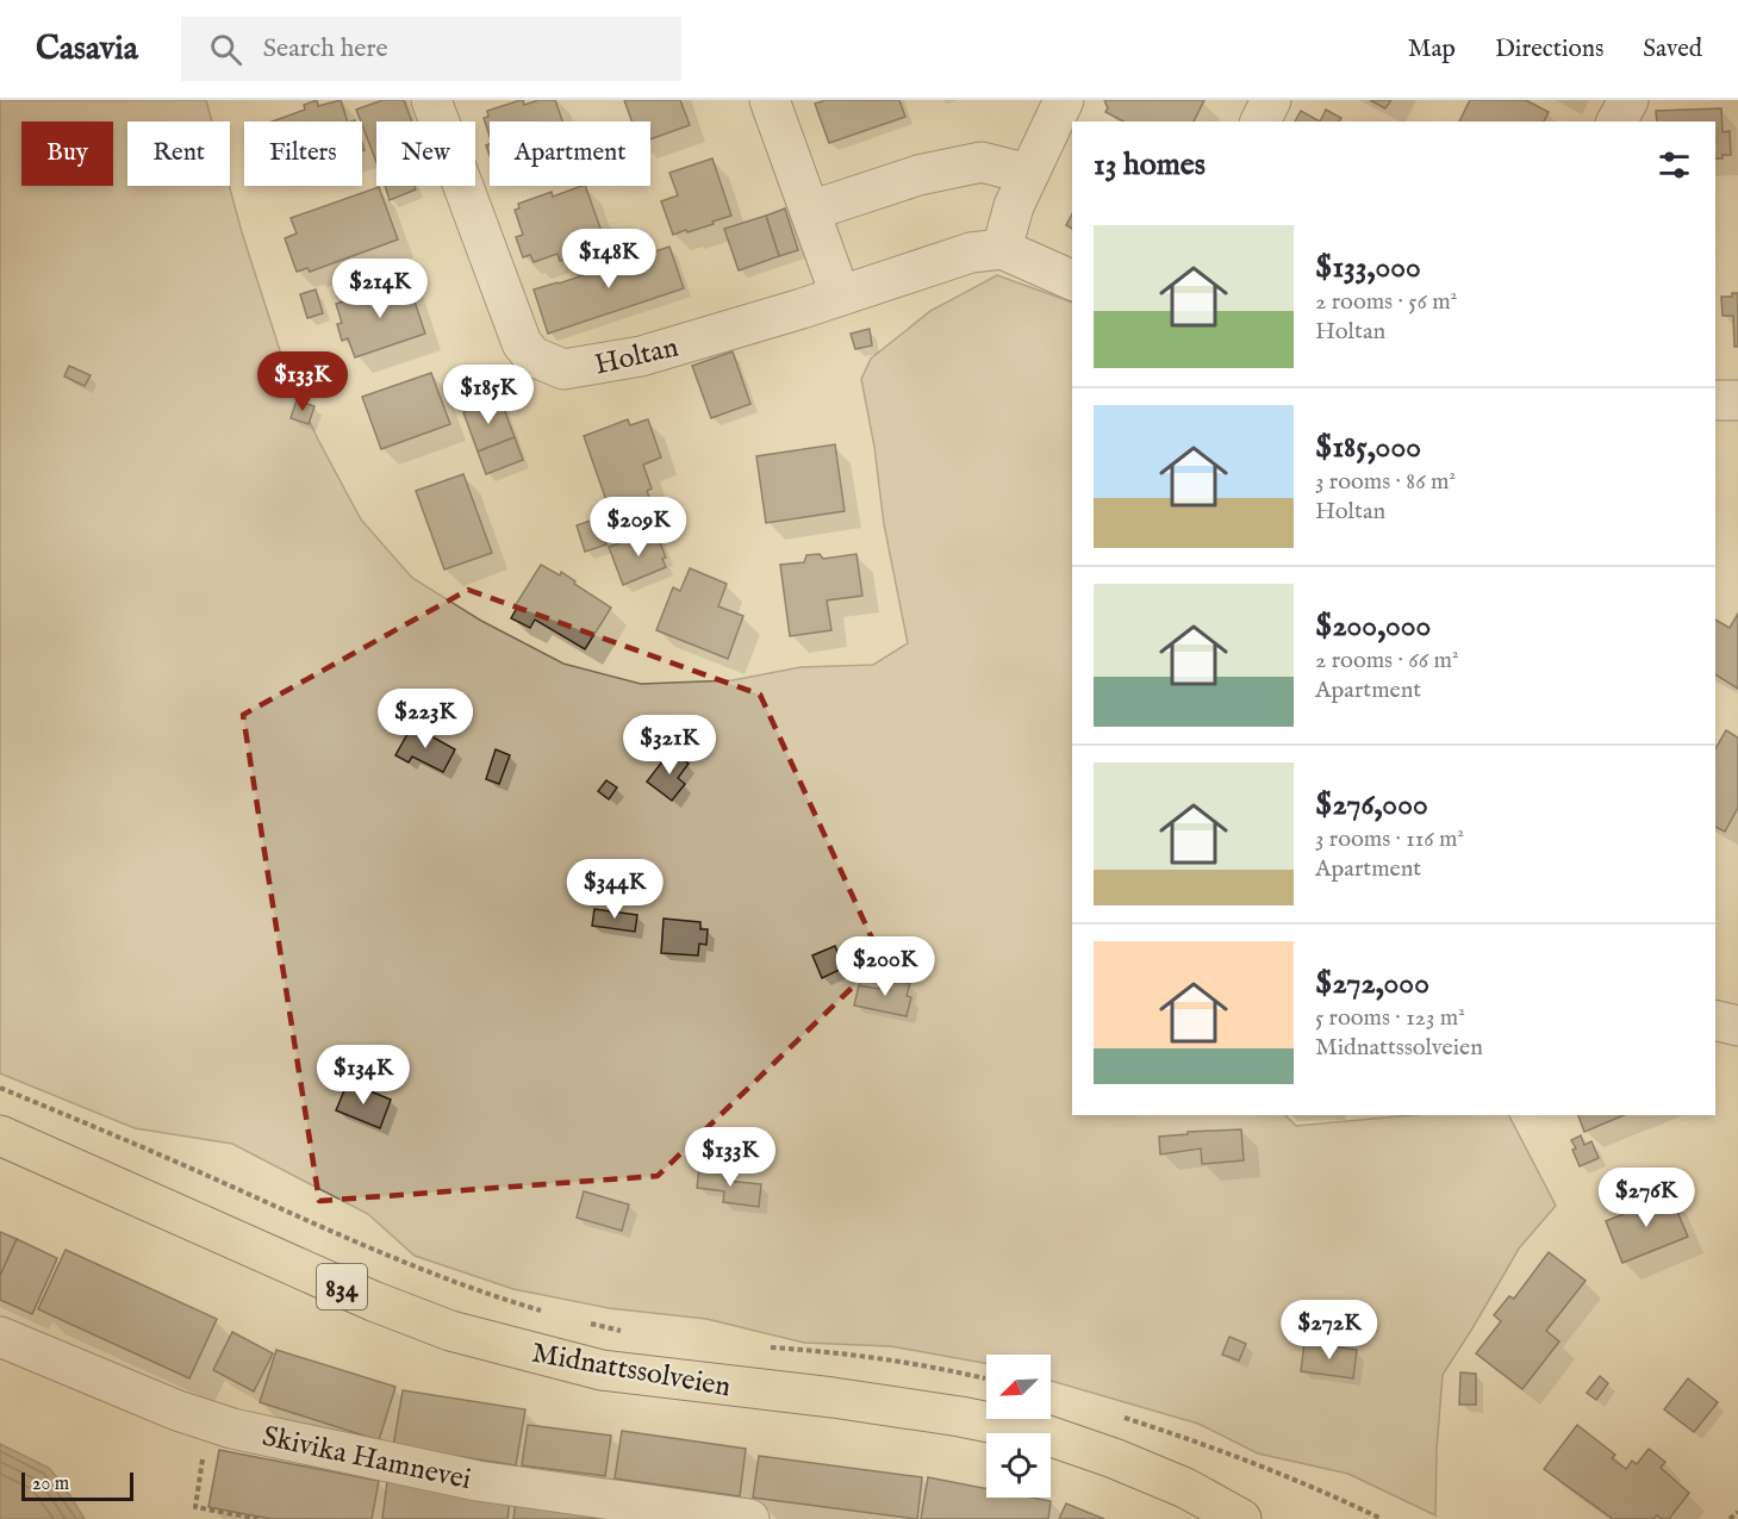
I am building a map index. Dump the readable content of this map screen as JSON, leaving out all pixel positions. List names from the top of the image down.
{
  "streets": {
    "main road": ["834", "Midnattssolveien"],
    "street": ["Holtan", "Skivika Hamnevei"]
  },
  "scale_bar": "20 m",
  "north": "bottom left",
  "page": {
    "header": "Casavia",
    "search": "Search here",
    "nav": ["Map", "Directions", "Saved"],
    "chip": [
      "Buy",
      "Rent",
      "Filters",
      "New",
      "Apartment"
    ],
    "heading": "13 homes",
    "list": [
      {
        "name": "$133,000",
        "note": "2 rooms · 56 m² · Holtan"
      },
      {
        "name": "$185,000",
        "note": "3 rooms · 86 m² · Holtan"
      },
      {
        "name": "$200,000",
        "note": "2 rooms · 66 m² · Apartment"
      },
      {
        "name": "$276,000",
        "note": "3 rooms · 116 m² · Apartment"
      },
      {
        "name": "$272,000",
        "note": "5 rooms · 123 m² · Midnattssolveien"
      }
    ],
    "price": [
      "$148K",
      "$214K",
      "$133K",
      "$185K",
      "$209K",
      "$223K",
      "$321K",
      "$344K",
      "$200K",
      "$134K",
      "$133K",
      "$276K",
      "$272K"
    ],
    "scale": "20 m"
  }
}
